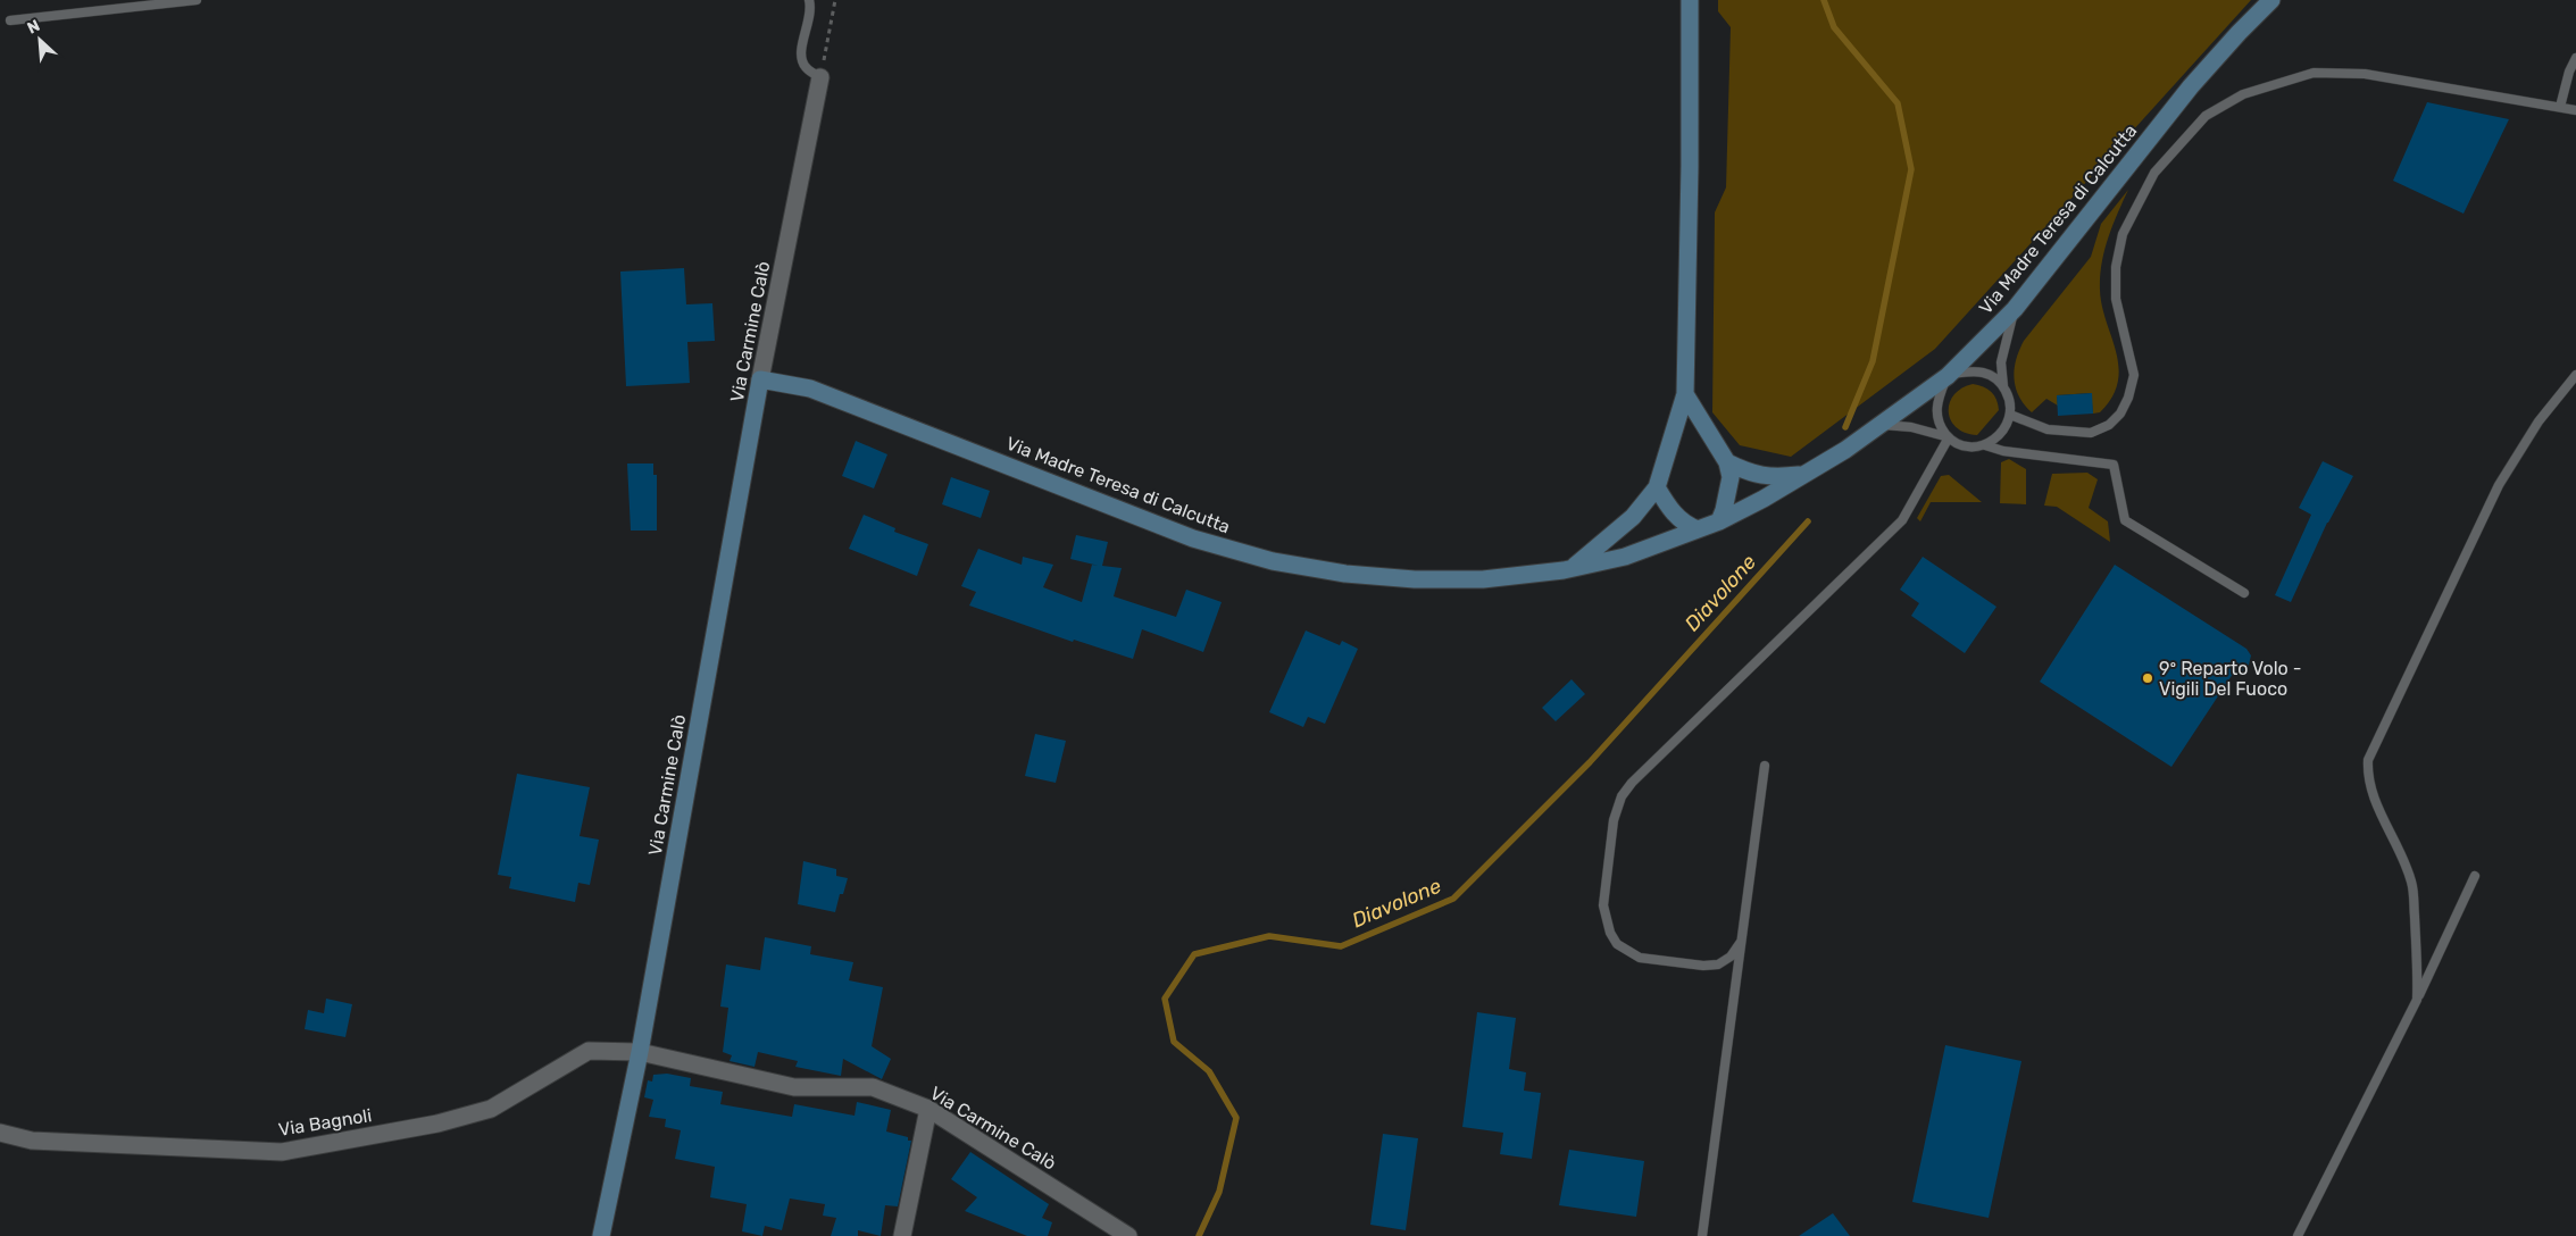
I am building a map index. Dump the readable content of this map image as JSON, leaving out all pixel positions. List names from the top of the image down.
{
  "streets": {
    "street": ["Via Madre Teresa di Calcutta", "Via Carmine Calò", "Via Bagnoli"]
  },
  "crossings": [
    ["Via Madre Teresa di Calcutta", "Via Carmine Calò"],
    ["Via Carmine Calò", "Via Bagnoli"]
  ],
  "water": ["Diavolone"],
  "places": ["9º Reparto Volo - Vigili Del Fuoco"],
  "north": "top left"
}
